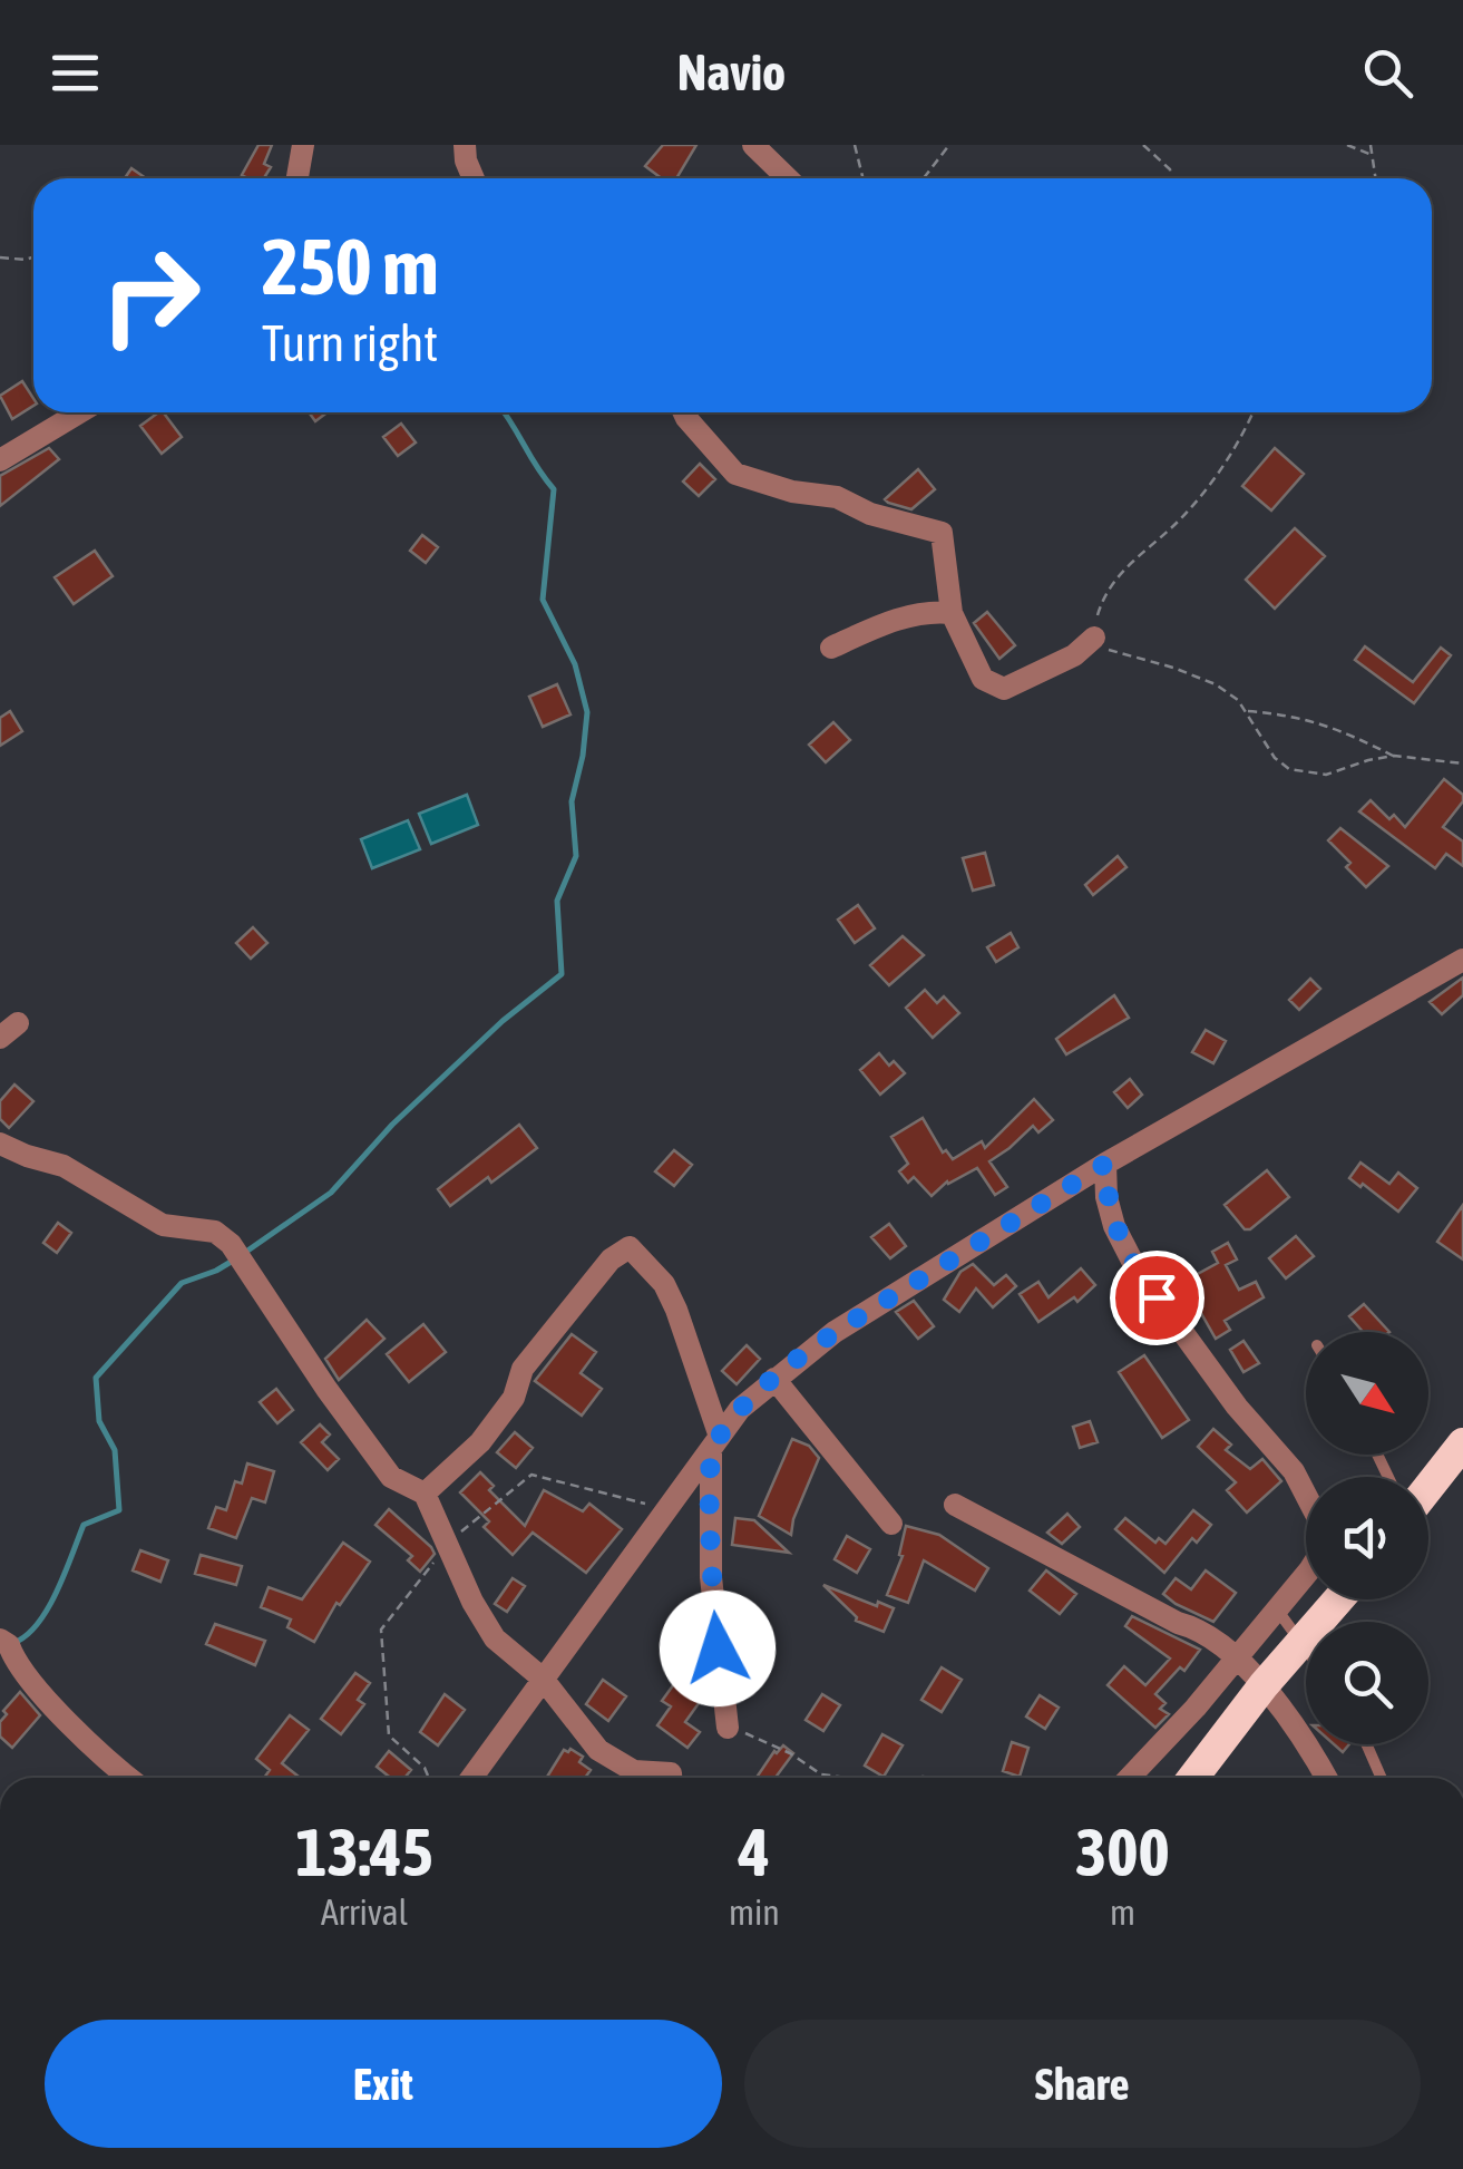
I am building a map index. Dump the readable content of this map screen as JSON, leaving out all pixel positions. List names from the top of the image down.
{
  "north": "bottom right",
  "page": {
    "header": "Navio",
    "turn": ["250 m", "Turn right"],
    "eta": [
      "13:45",
      "Arrival",
      "4",
      "min",
      "300",
      "m"
    ],
    "buttons": ["Exit", "Share"]
  }
}
